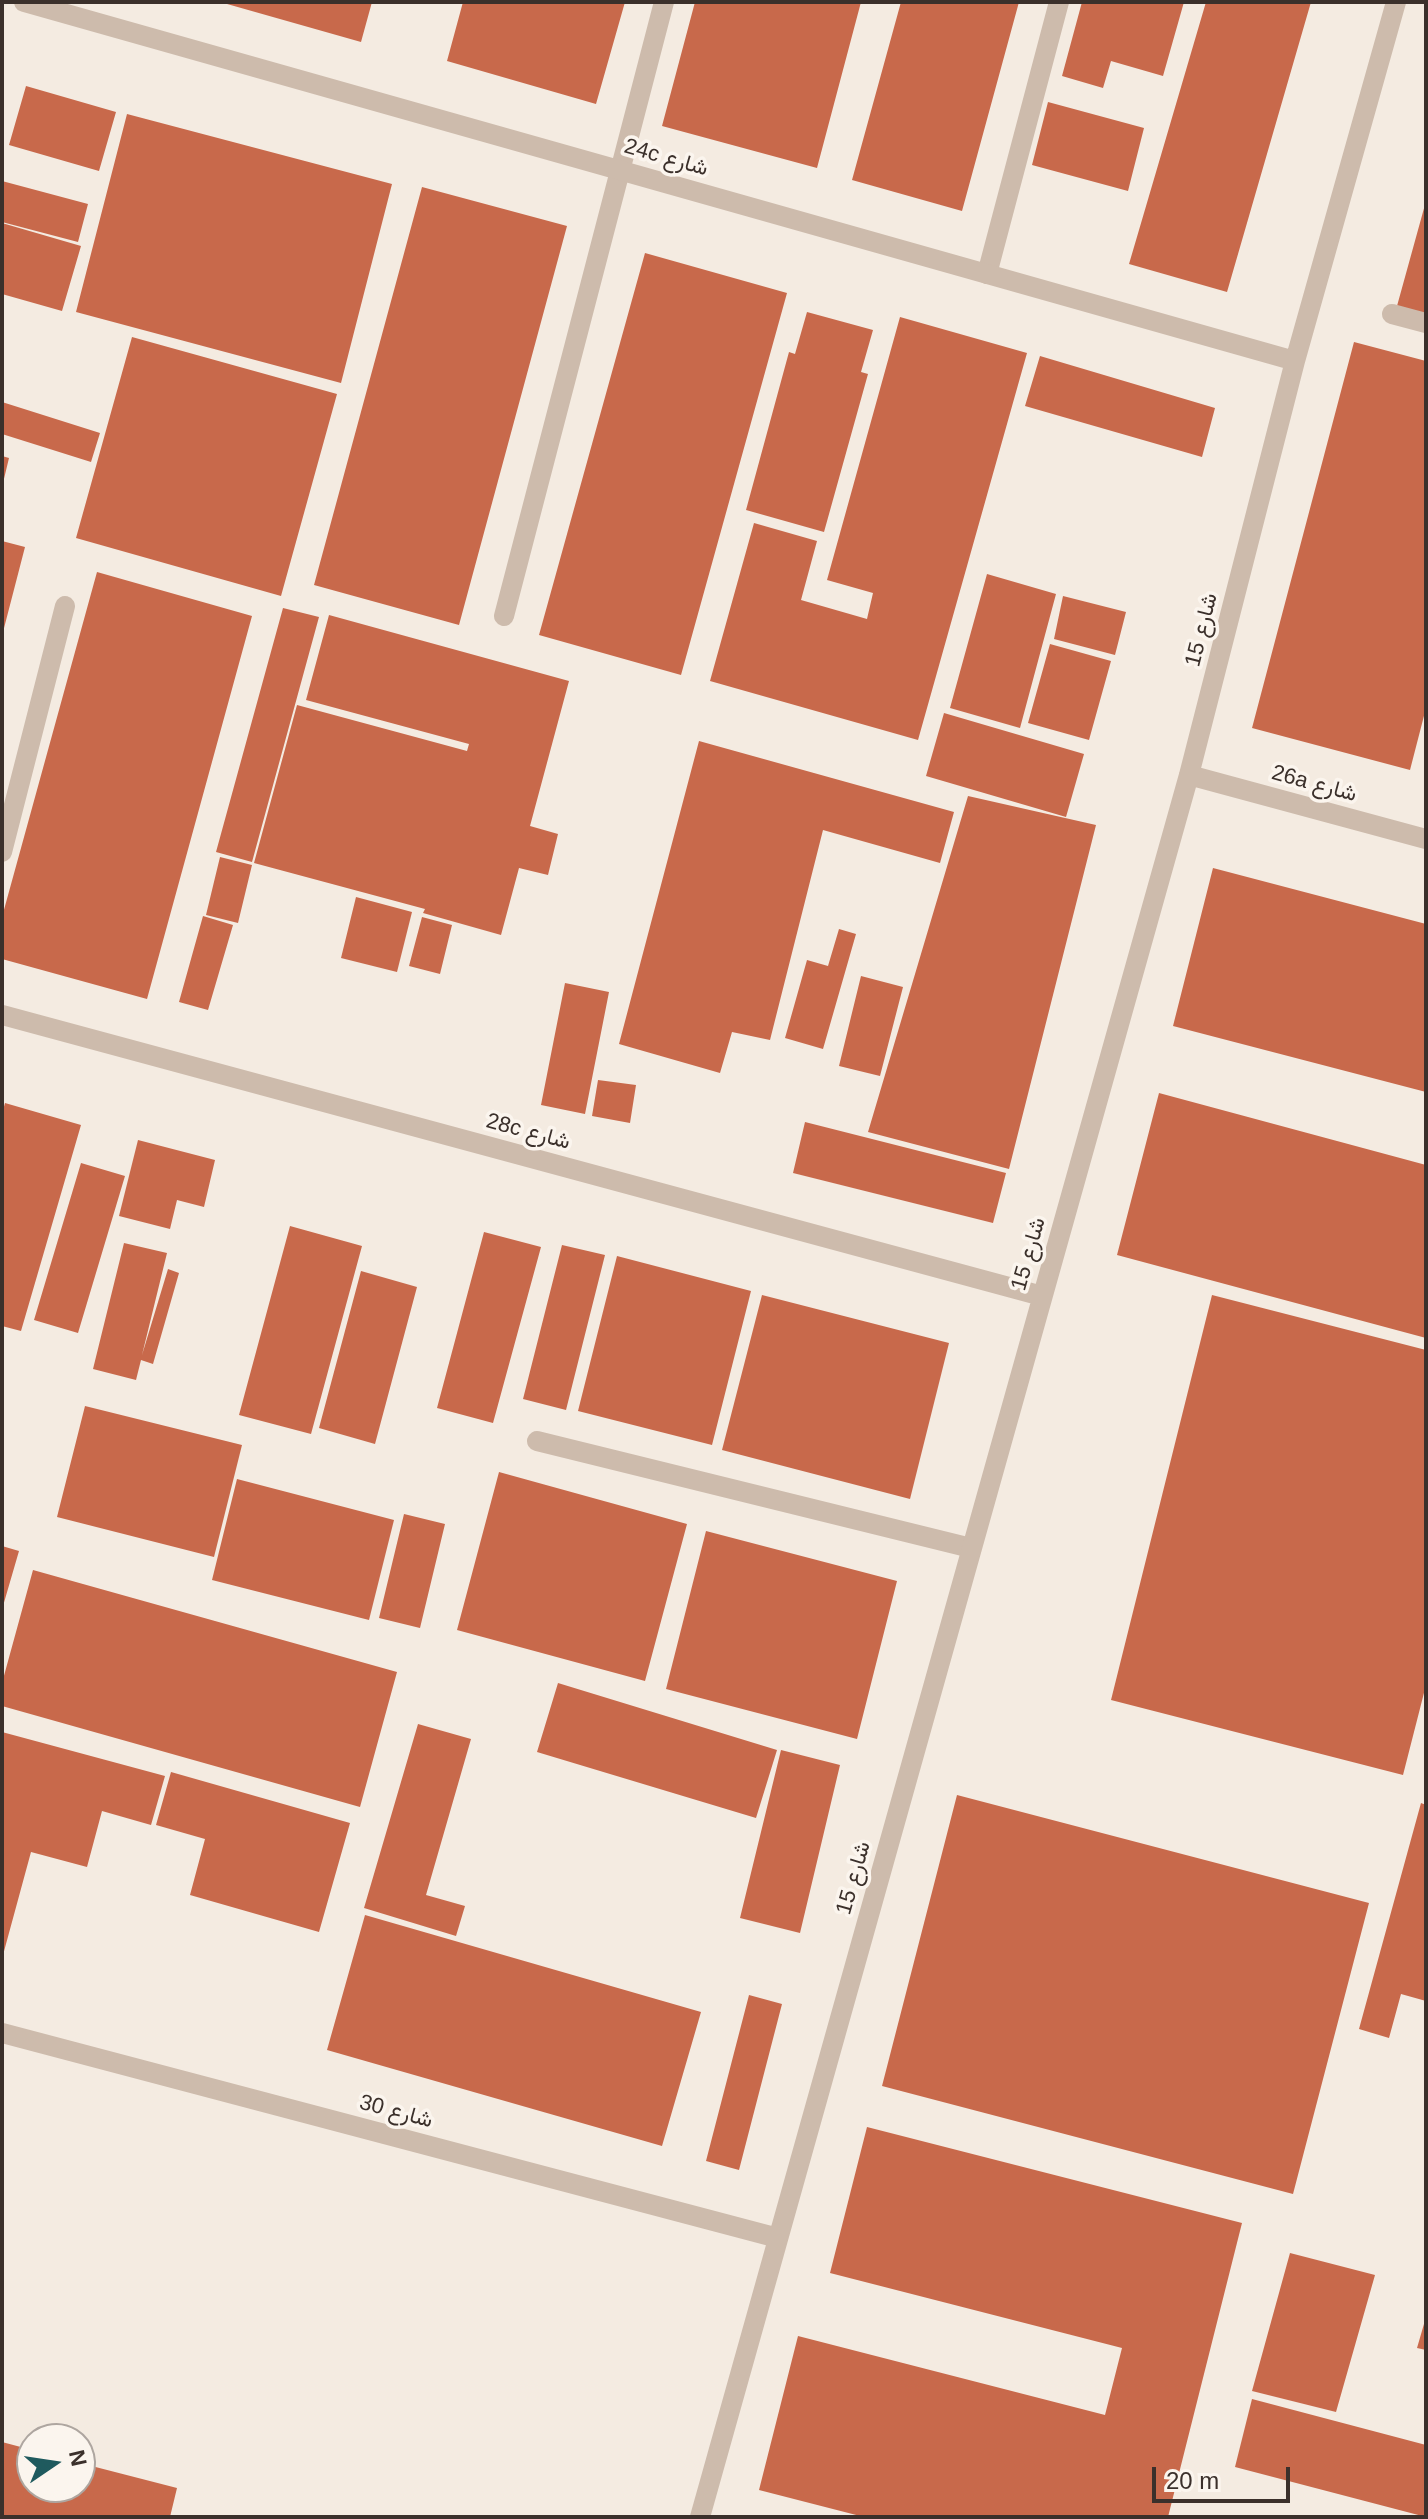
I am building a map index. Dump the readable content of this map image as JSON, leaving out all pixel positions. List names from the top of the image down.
{
  "streets": {
    "street": [
      "24c شارع",
      "شارع 15",
      "26a شارع",
      "28c شارع",
      "شارع 30"
    ]
  },
  "crossings": [
    ["24c شارع", "شارع 15"],
    ["شارع 15", "26a شارع"],
    ["شارع 15", "28c شارع"],
    ["شارع 15", "شارع 30"]
  ],
  "scale_bar": "20 m",
  "north": "right"
}
